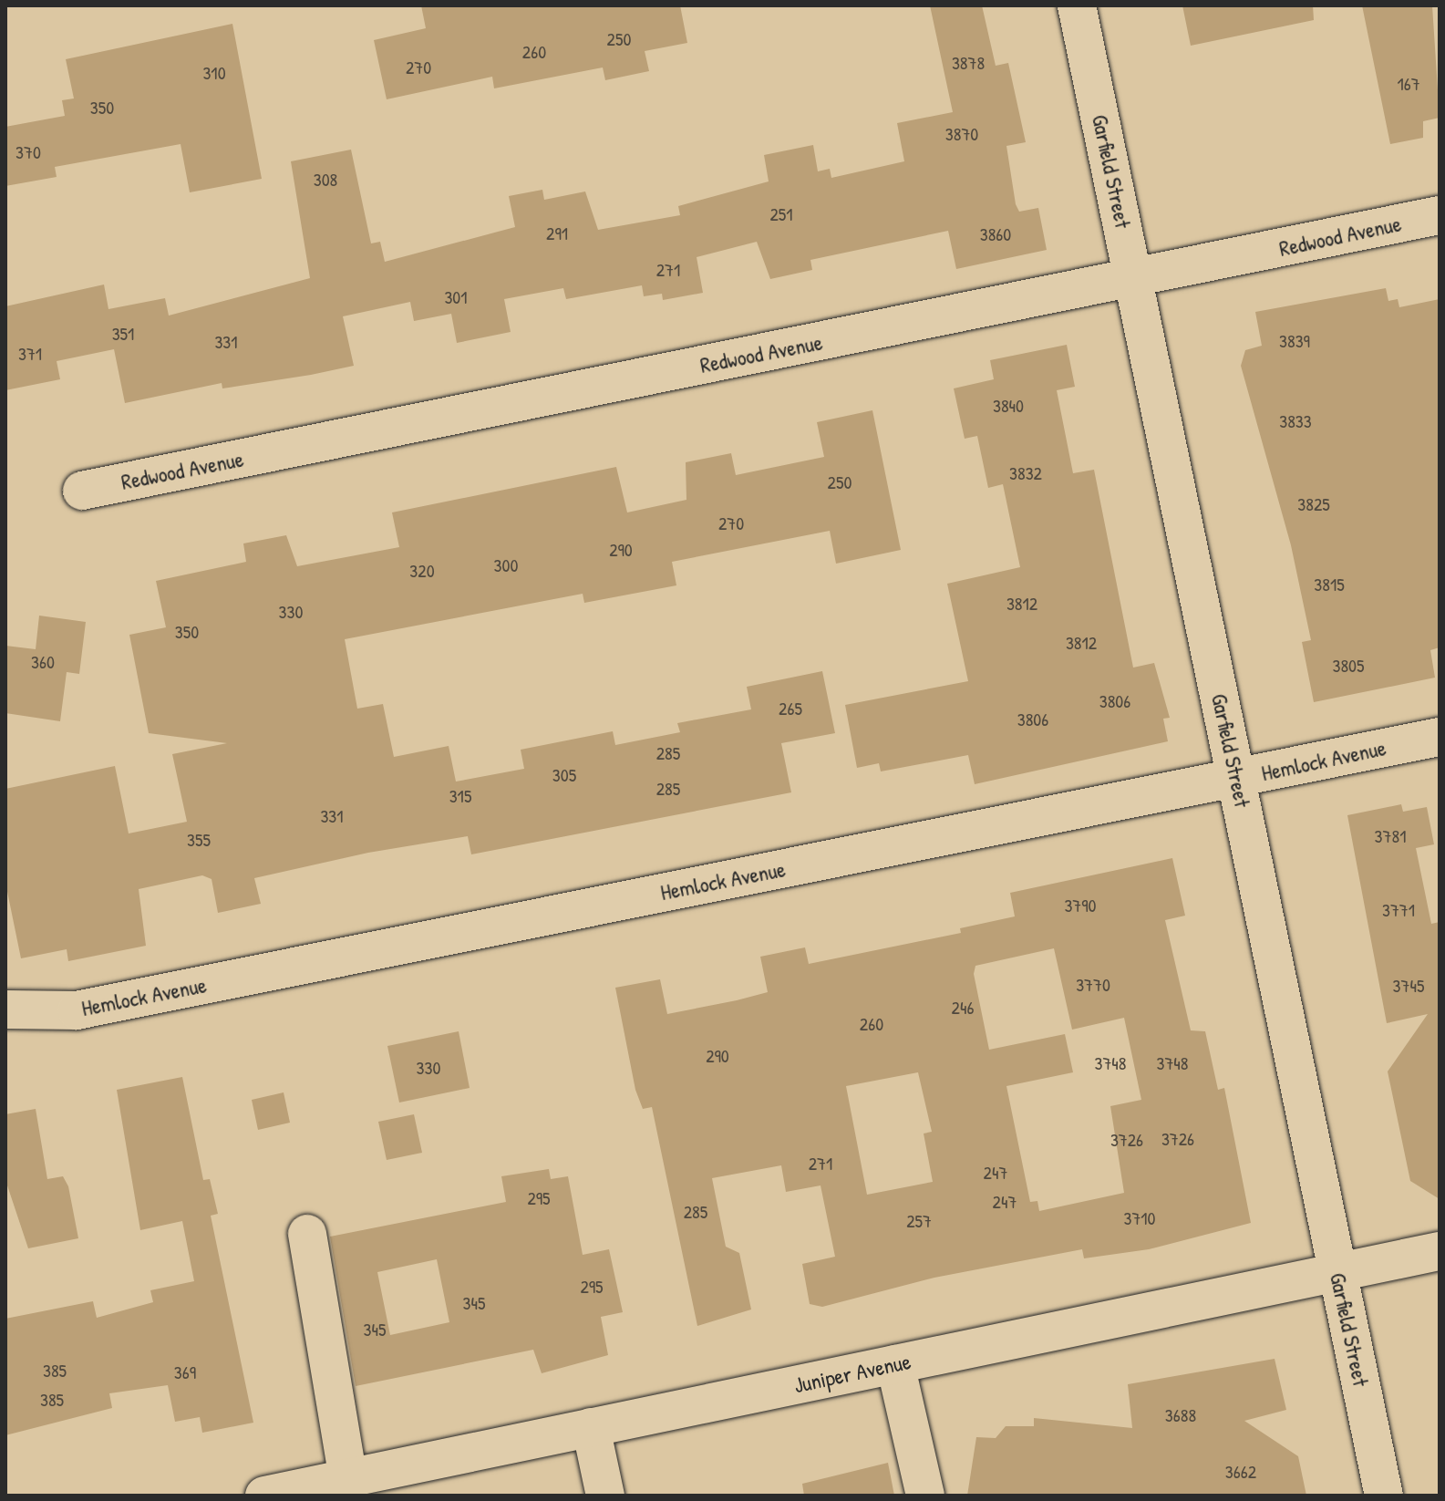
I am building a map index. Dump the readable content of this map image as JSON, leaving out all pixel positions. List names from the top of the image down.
{
  "streets": {
    "street": [
      "Garfield Street",
      "Redwood Avenue",
      "Hemlock Avenue",
      "Juniper Avenue"
    ]
  },
  "crossings": [
    ["Garfield Street", "Redwood Avenue"],
    ["Garfield Street", "Hemlock Avenue"],
    ["Garfield Street", "Juniper Avenue"]
  ],
  "house_numbers": [
    "250",
    "260",
    "3878",
    "270",
    "310",
    "167",
    "350",
    "3870",
    "370",
    "308",
    "251",
    "291",
    "3860",
    "271",
    "301",
    "351",
    "3839",
    "331",
    "371",
    "3840",
    "3833",
    "3832",
    "250",
    "3825",
    "270",
    "290",
    "300",
    "320",
    "3815",
    "3812",
    "330",
    "350",
    "3812",
    "360",
    "3805",
    "3806",
    "265",
    "3806",
    "285",
    "305",
    "285",
    "315",
    "331",
    "3781",
    "355",
    "3790",
    "3771",
    "3770",
    "3745",
    "246",
    "260",
    "290",
    "3748",
    "3748",
    "330",
    "3726",
    "3726",
    "271",
    "247",
    "295",
    "247",
    "285",
    "3710",
    "257",
    "295",
    "345",
    "345",
    "385",
    "369",
    "385",
    "3688",
    "3662"
  ]
}
